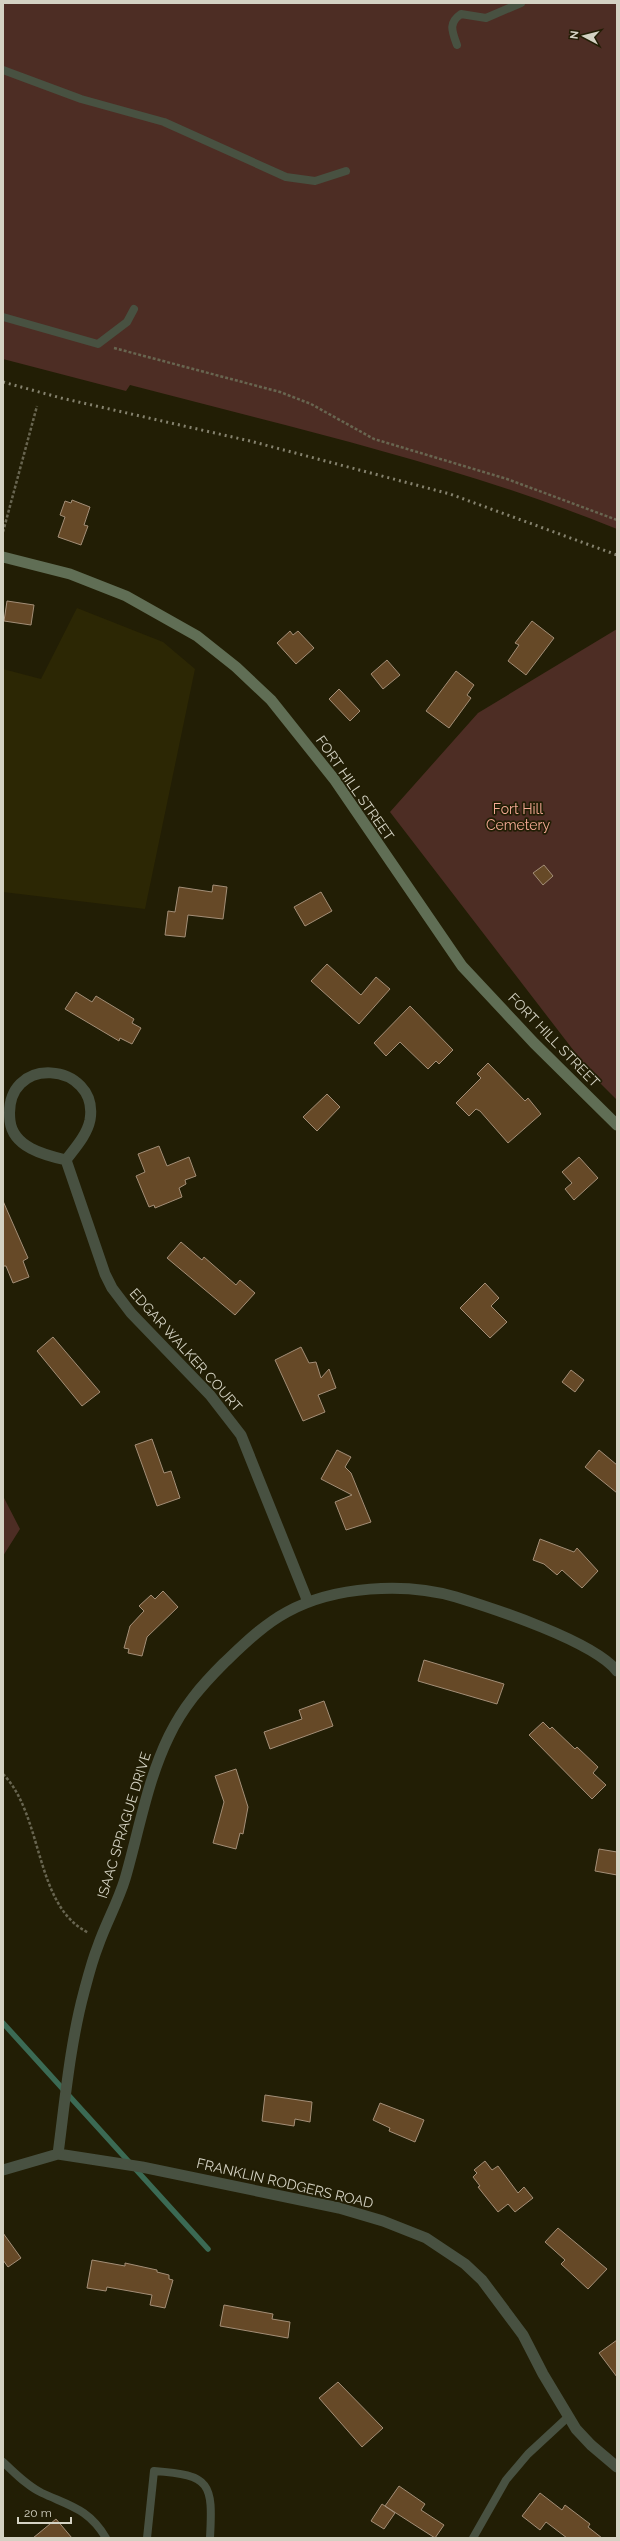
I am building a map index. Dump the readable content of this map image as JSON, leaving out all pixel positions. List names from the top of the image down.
{
  "streets": {
    "main road": ["FORT HILL STREET"],
    "street": ["EDGAR WALKER COURT", "ISAAC SPRAGUE DRIVE", "FRANKLIN RODGERS ROAD"]
  },
  "crossings": [
    ["EDGAR WALKER COURT", "ISAAC SPRAGUE DRIVE"],
    ["ISAAC SPRAGUE DRIVE", "FRANKLIN RODGERS ROAD"]
  ],
  "parks": ["Fort Hill Cemetery"],
  "scale_bar": "20 m",
  "north": "left"
}
